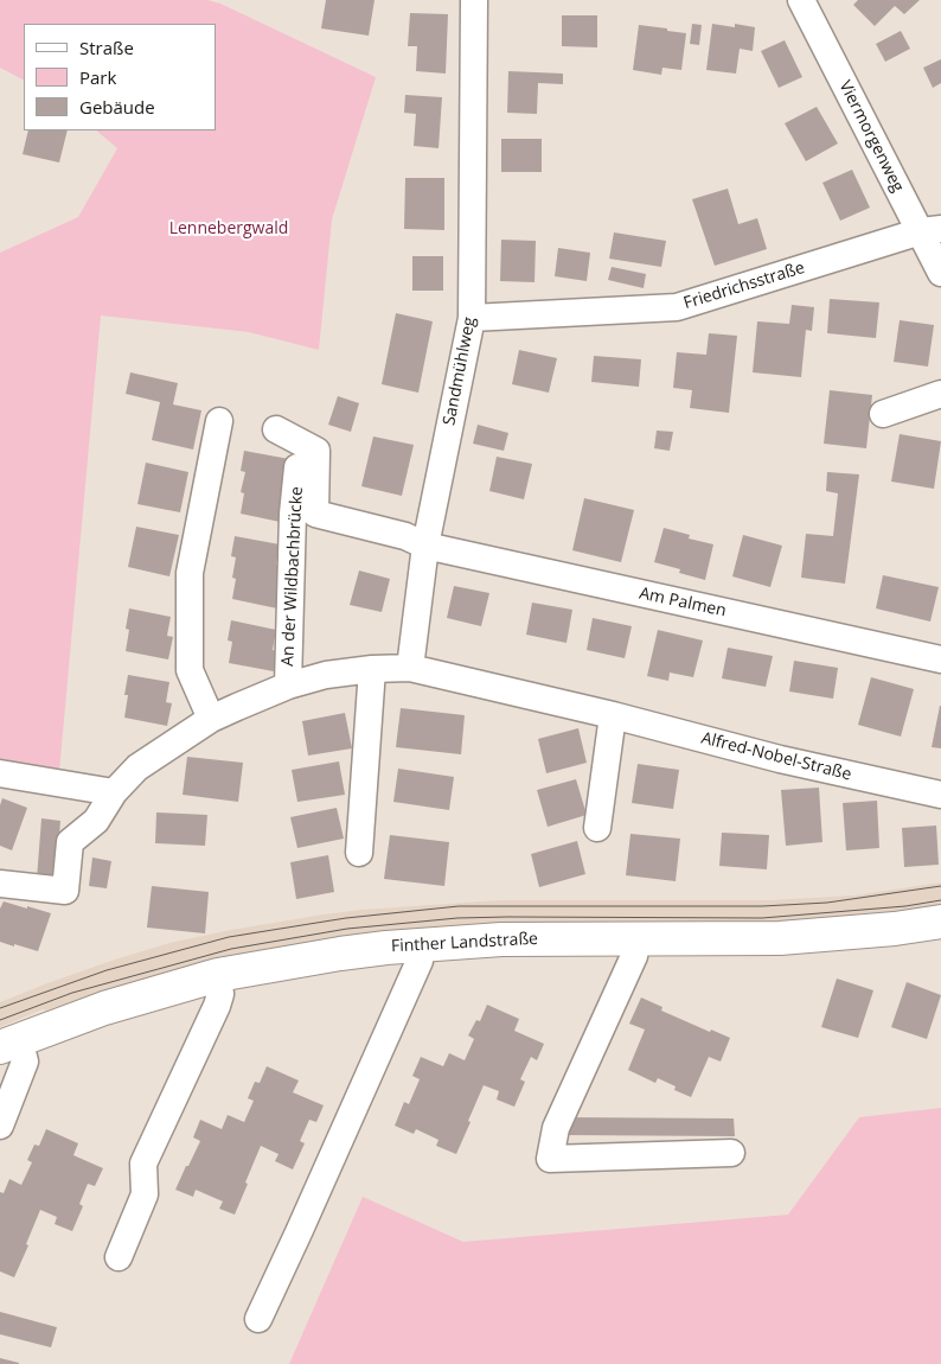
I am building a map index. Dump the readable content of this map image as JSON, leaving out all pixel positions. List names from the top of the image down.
{
  "streets": {
    "main road": ["Finther Landstraße"],
    "street": [
      "Viermorgenweg",
      "Friedrichsstraße",
      "Sandmühlweg",
      "An der Wildbachbrücke",
      "Am Palmen",
      "Alfred-Nobel-Straße"
    ]
  },
  "crossings": [
    ["Viermorgenweg", "Friedrichsstraße"],
    ["Friedrichsstraße", "Sandmühlweg"],
    ["Sandmühlweg", "Am Palmen"],
    ["Sandmühlweg", "Alfred-Nobel-Straße"],
    ["An der Wildbachbrücke", "Alfred-Nobel-Straße"]
  ],
  "parks": ["Lennebergwald"],
  "legend": ["Straße", "Park", "Gebäude"]
}
